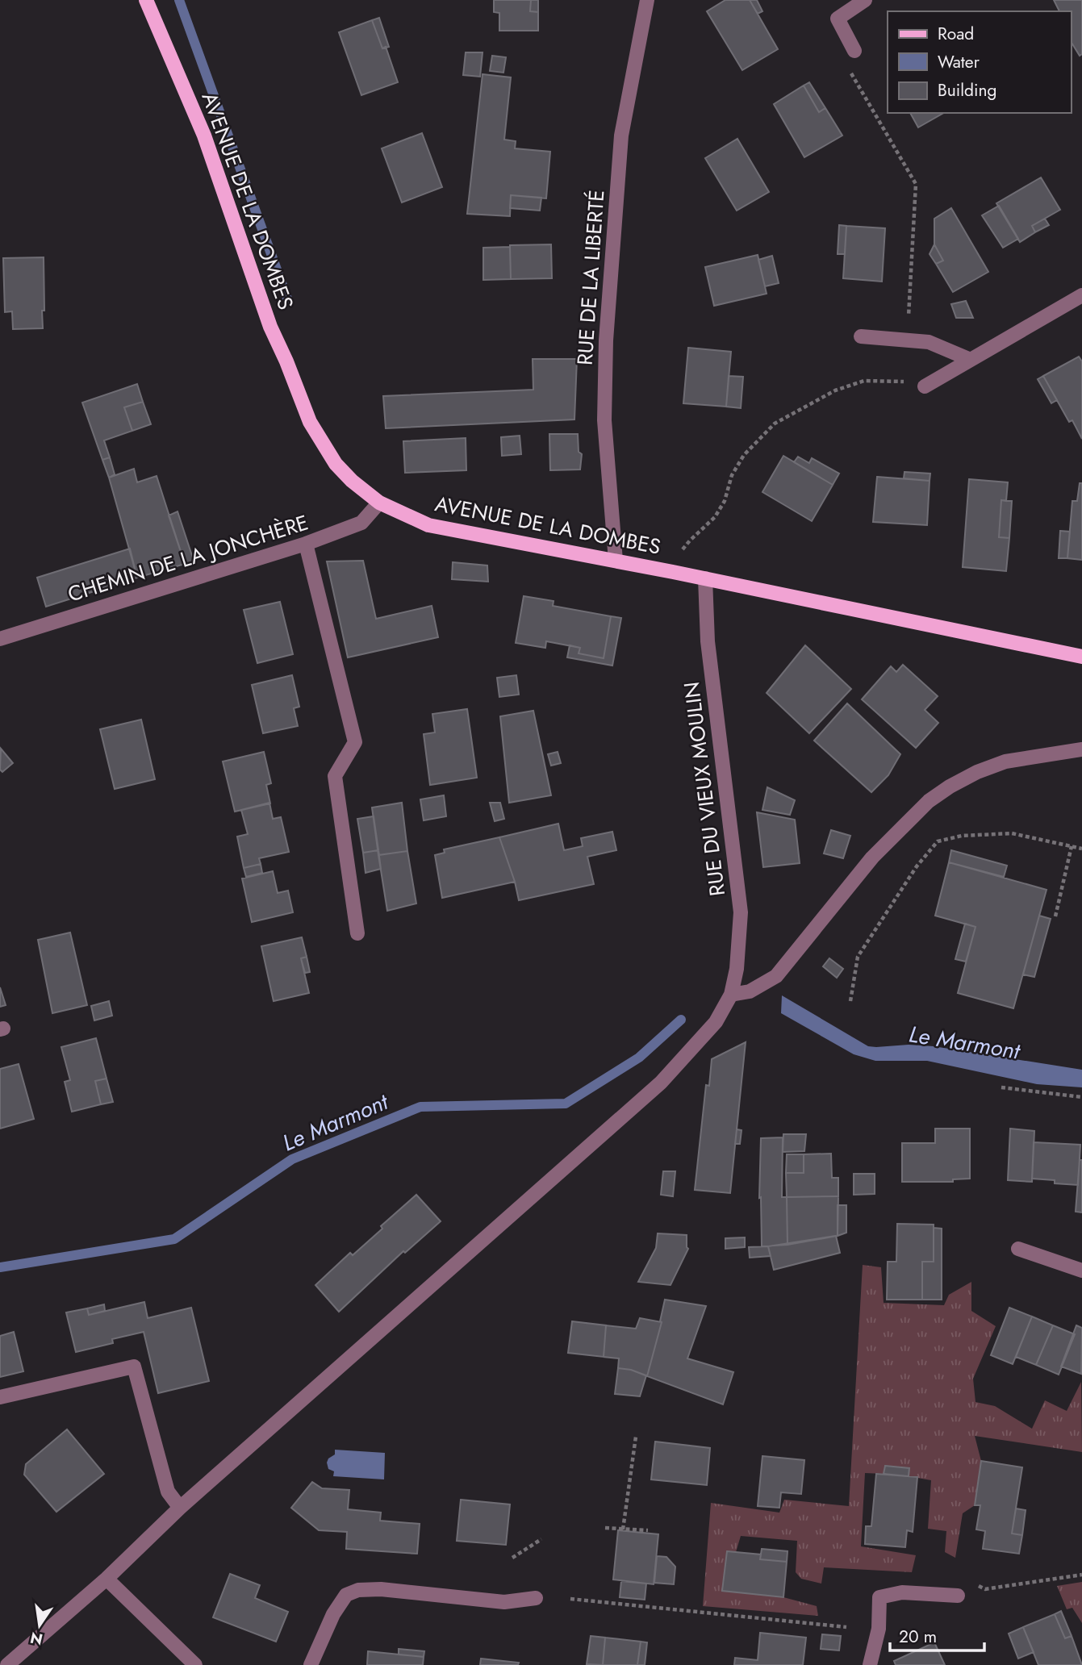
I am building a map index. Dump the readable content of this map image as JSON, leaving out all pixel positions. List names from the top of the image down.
{
  "streets": {
    "main road": ["AVENUE DE LA DOMBES"],
    "street": ["RUE DE LA LIBERTÉ", "CHEMIN DE LA JONCHÈRE", "RUE DU VIEUX MOULIN"]
  },
  "crossings": [
    ["AVENUE DE LA DOMBES", "RUE DE LA LIBERTÉ"],
    ["AVENUE DE LA DOMBES", "CHEMIN DE LA JONCHÈRE"],
    ["AVENUE DE LA DOMBES", "RUE DU VIEUX MOULIN"]
  ],
  "water": ["Le Marmont"],
  "legend": ["Road", "Water", "Building"],
  "scale_bar": "20 m",
  "north": "bottom"
}
